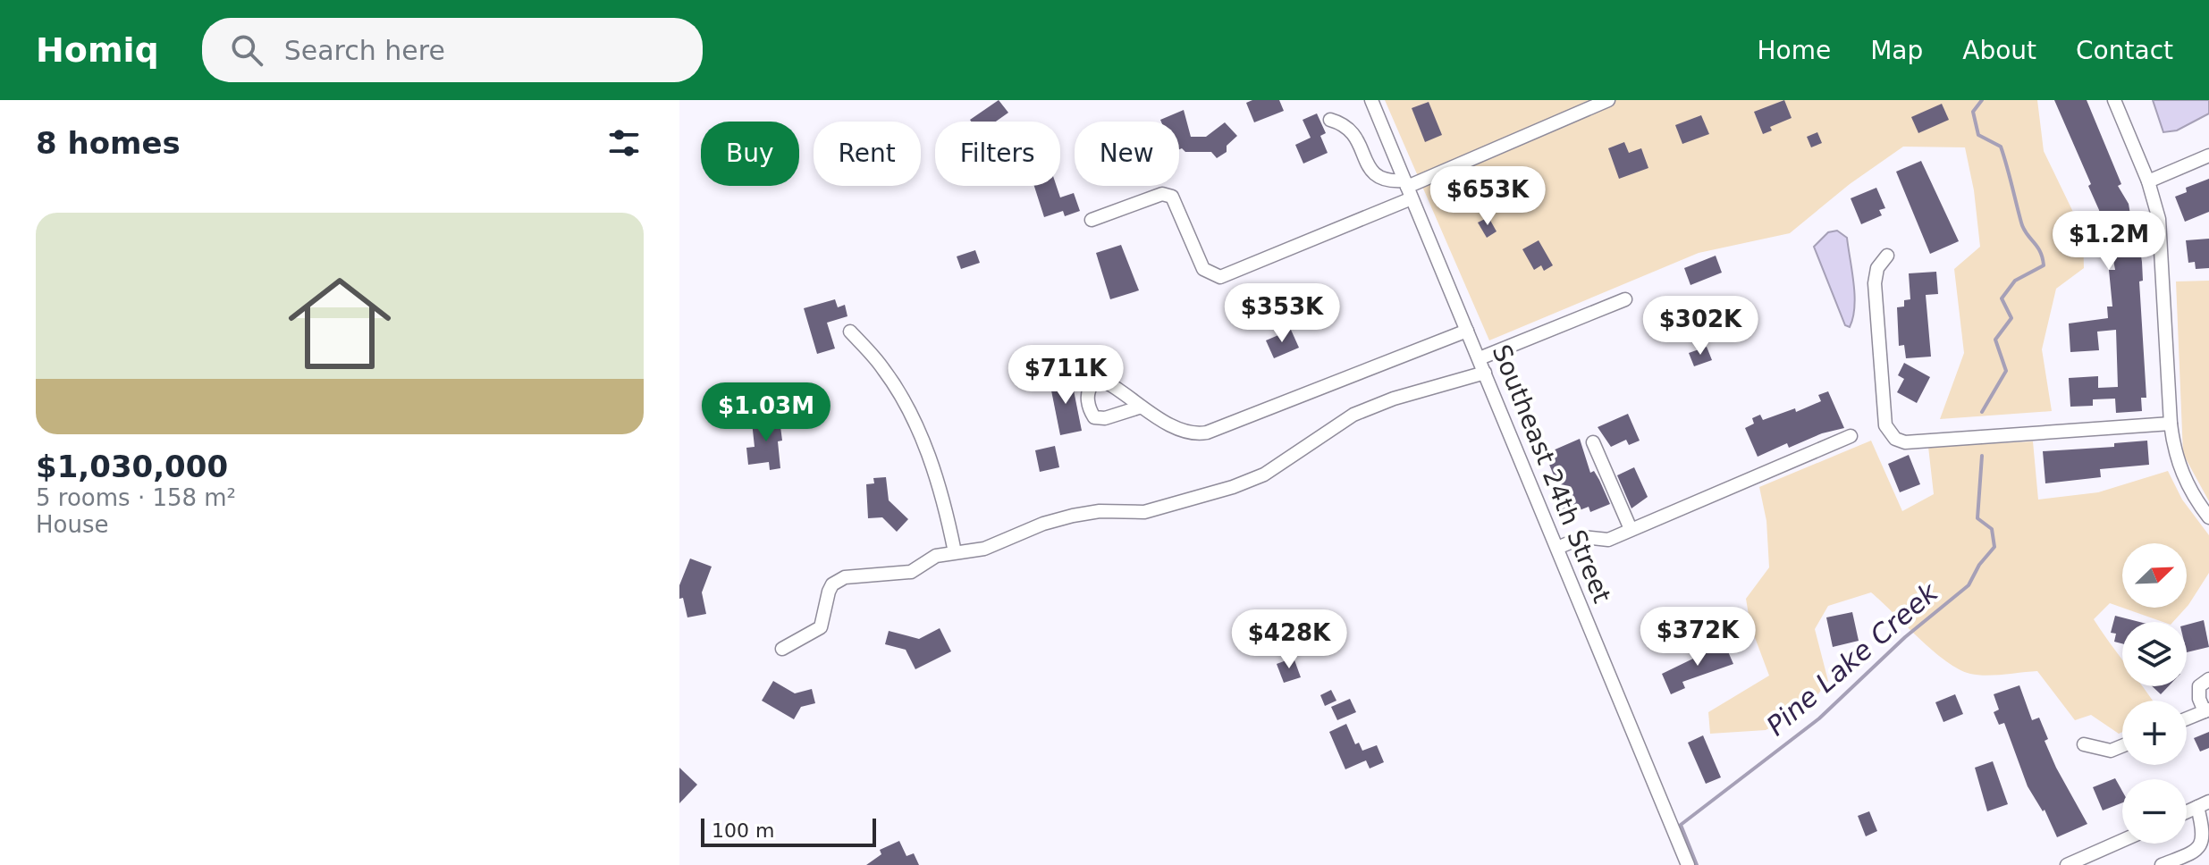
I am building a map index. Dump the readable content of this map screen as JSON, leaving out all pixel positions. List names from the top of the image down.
{
  "streets": {
    "street": ["Southeast 24th Street"]
  },
  "water": ["Pine Lake Creek"],
  "scale_bar": "100 m",
  "north": "top right",
  "page": {
    "header": "Homiq",
    "search": "Search here",
    "nav": [
      "Home",
      "Map",
      "About",
      "Contact"
    ],
    "heading": "8 homes",
    "chip": [
      "Buy",
      "Rent",
      "Filters",
      "New"
    ],
    "price": [
      "$653K",
      "$1.2M",
      "$353K",
      "$302K",
      "$711K",
      "$1.03M",
      "$372K",
      "$428K"
    ],
    "list": [
      {
        "name": "$1,030,000",
        "note": "5 rooms · 158 m² · House"
      }
    ],
    "map_buttons": ["+", "−"],
    "scale": "100 m"
  }
}
